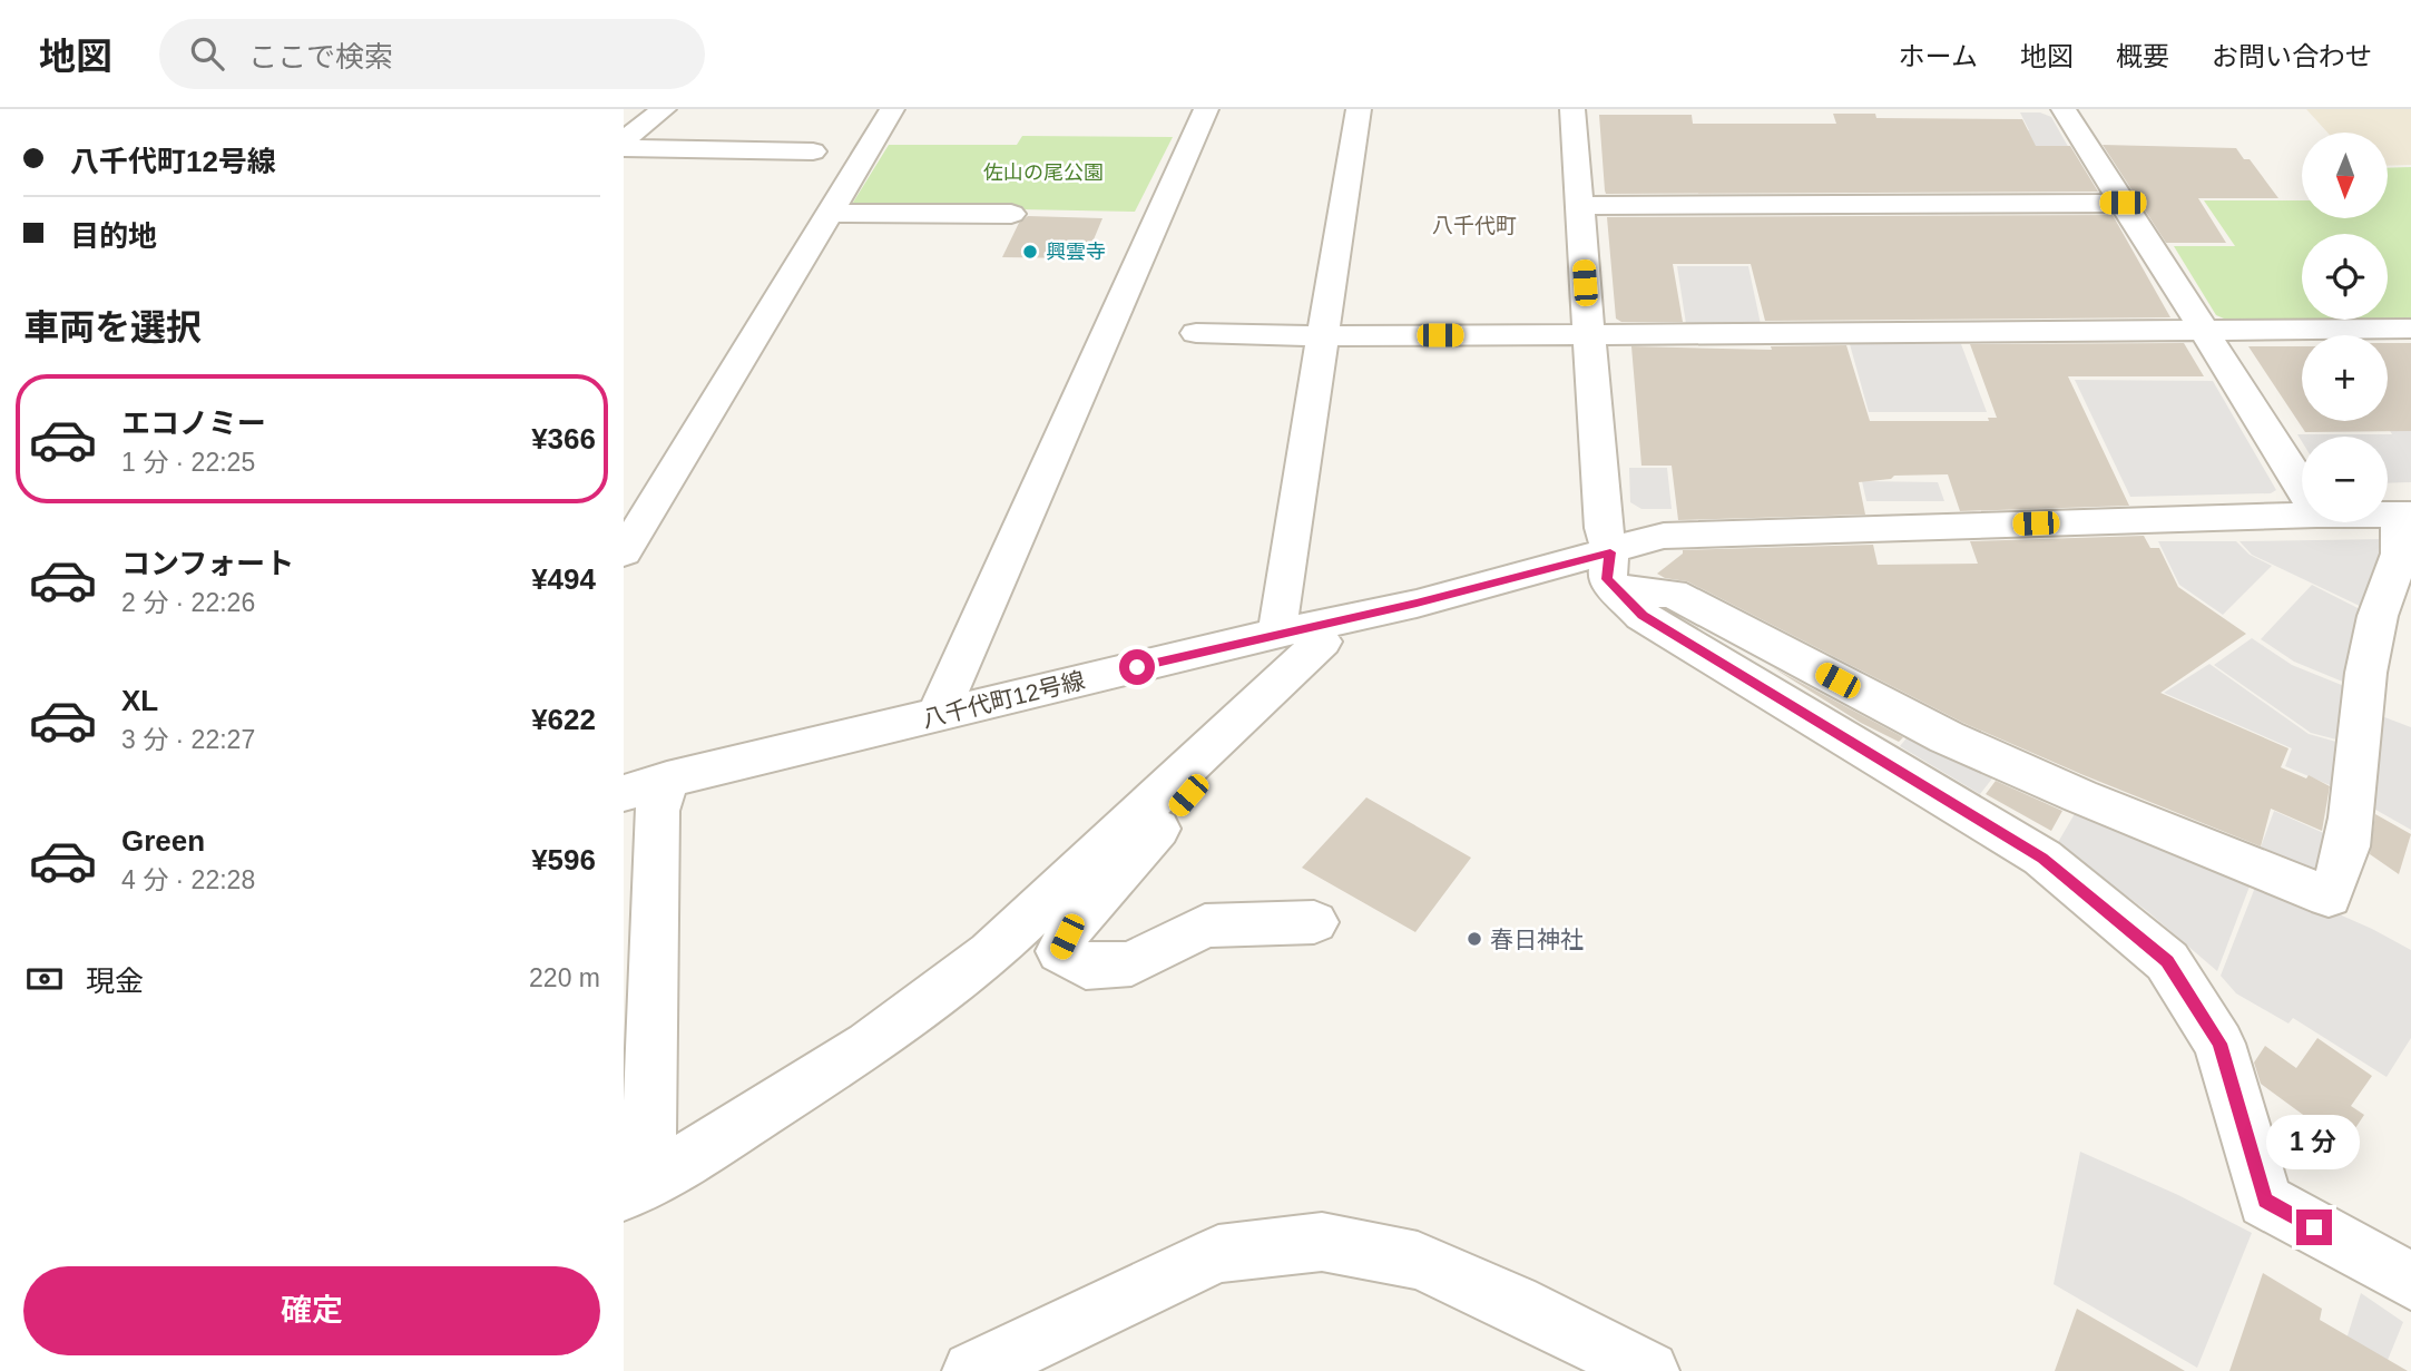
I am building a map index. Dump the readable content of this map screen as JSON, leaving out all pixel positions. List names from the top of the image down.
{
  "streets": {
    "street": ["八千代町12号線"]
  },
  "districts": ["八千代町"],
  "parks": ["佐山の尾公園"],
  "places": ["興雲寺", "春日神社"],
  "north": "bottom",
  "page": {
    "header": "地図",
    "search": "ここで検索",
    "nav": [
      "ホーム",
      "地図",
      "概要",
      "お問い合わせ"
    ],
    "banner": ["八千代町12号線", "目的地"],
    "map_buttons": ["+", "−"],
    "heading": "車両を選択",
    "list": [
      {
        "name": "エコノミー",
        "note": "1 分 · 22:25",
        "value": "¥366"
      },
      {
        "name": "コンフォート",
        "note": "2 分 · 22:26",
        "value": "¥494"
      },
      {
        "name": "XL",
        "note": "3 分 · 22:27",
        "value": "¥622"
      },
      {
        "name": "Green",
        "note": "4 分 · 22:28",
        "value": "¥596"
      }
    ],
    "pay": ["現金", "220 m"],
    "bubble": "1 分",
    "buttons": "確定"
  }
}
